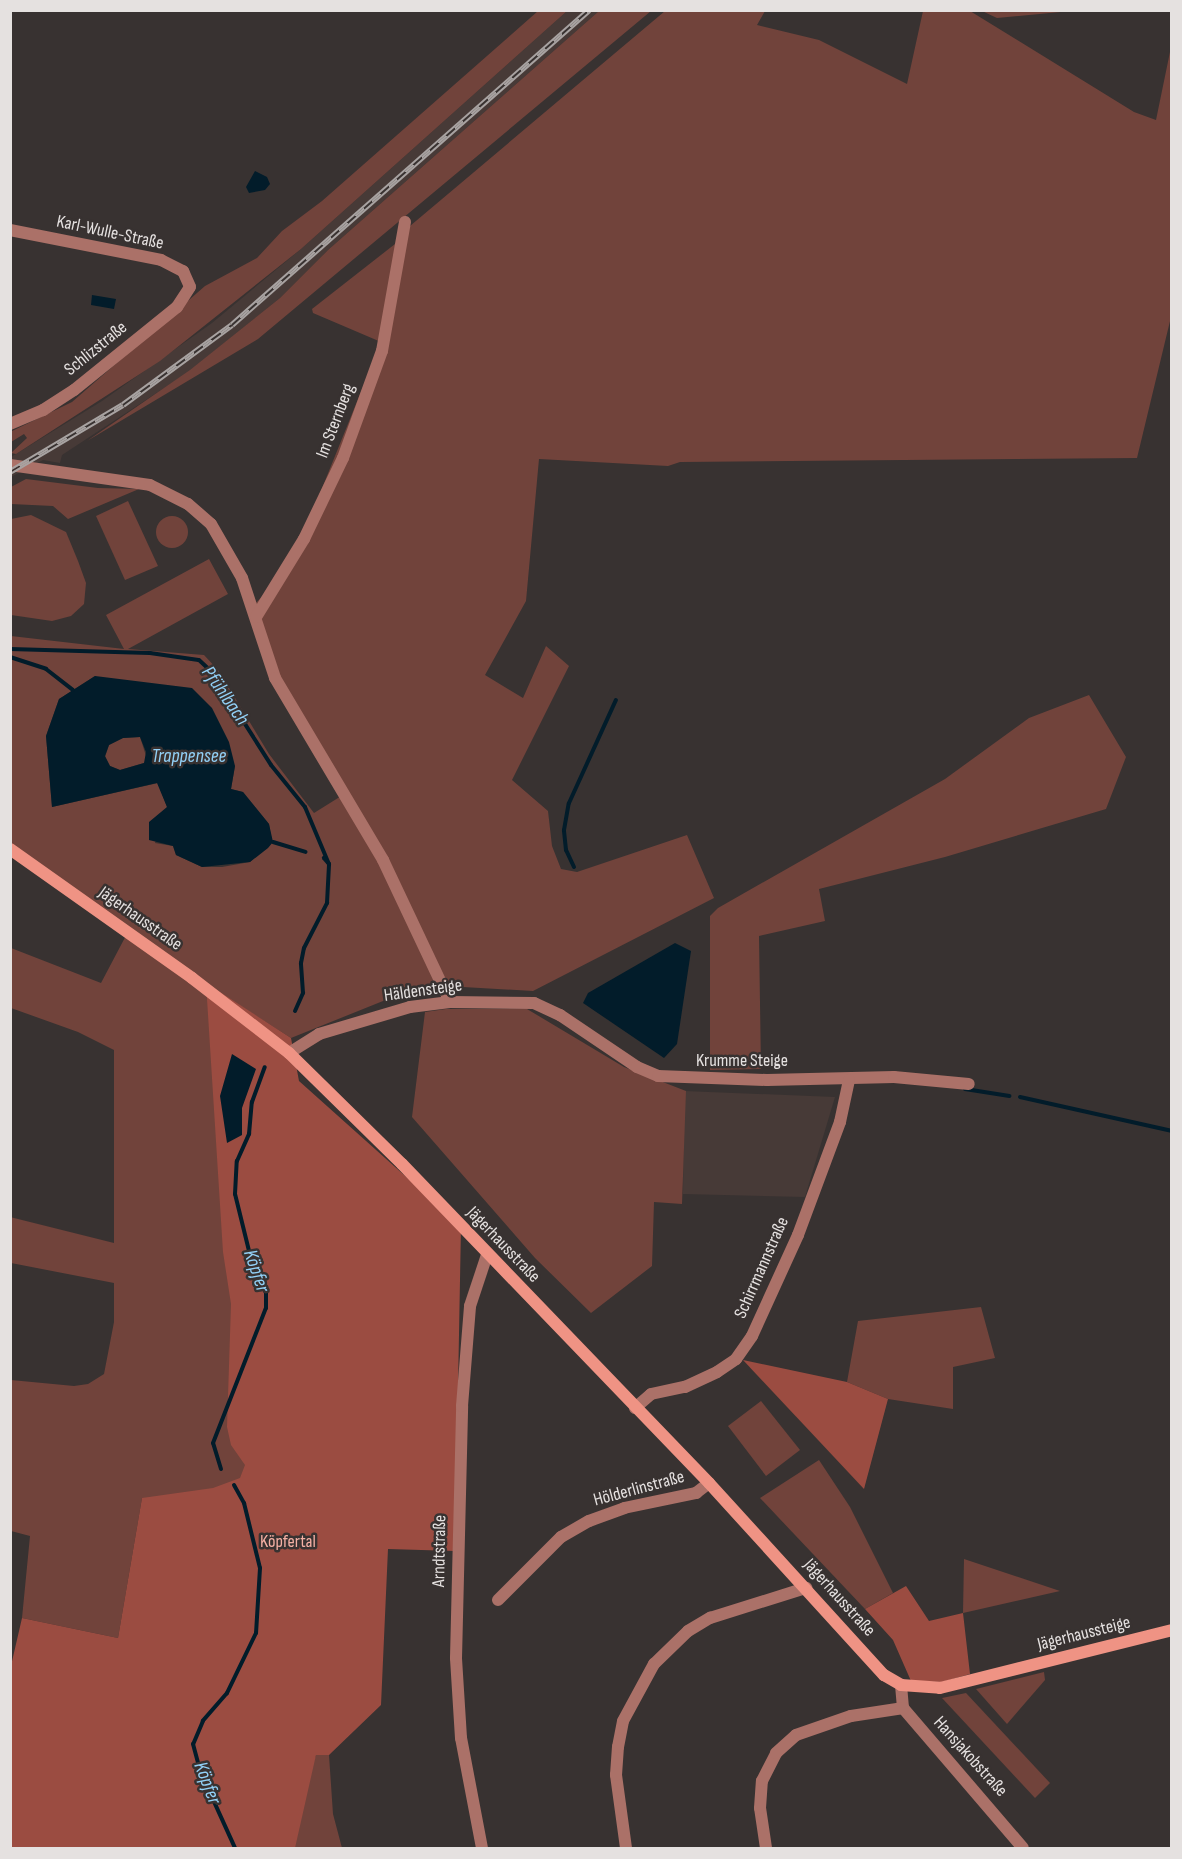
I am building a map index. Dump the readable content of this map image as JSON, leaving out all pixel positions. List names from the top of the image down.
{
  "streets": {
    "street": [
      "Karl-Wulle-Straße",
      "Schlizstraße",
      "Im Sternberg",
      "Jägerhausstraße",
      "Häldensteige",
      "Krumme Steige",
      "Schirrmannstraße",
      "Hölderlinstraße",
      "Arndtstraße",
      "Jägerhaussteige",
      "Hansjakobstraße"
    ]
  },
  "crossings": [
    ["Karl-Wulle-Straße", "Schlizstraße"],
    ["Jägerhausstraße", "Häldensteige"],
    ["Jägerhausstraße", "Schirrmannstraße"],
    ["Jägerhausstraße", "Hölderlinstraße"],
    ["Jägerhausstraße", "Arndtstraße"],
    ["Jägerhausstraße", "Jägerhaussteige"],
    ["Häldensteige", "Krumme Steige"],
    ["Krumme Steige", "Schirrmannstraße"]
  ],
  "water": ["Pfühlbach", "Trappensee", "Köpfer"],
  "parks": ["Köpfertal"]
}
